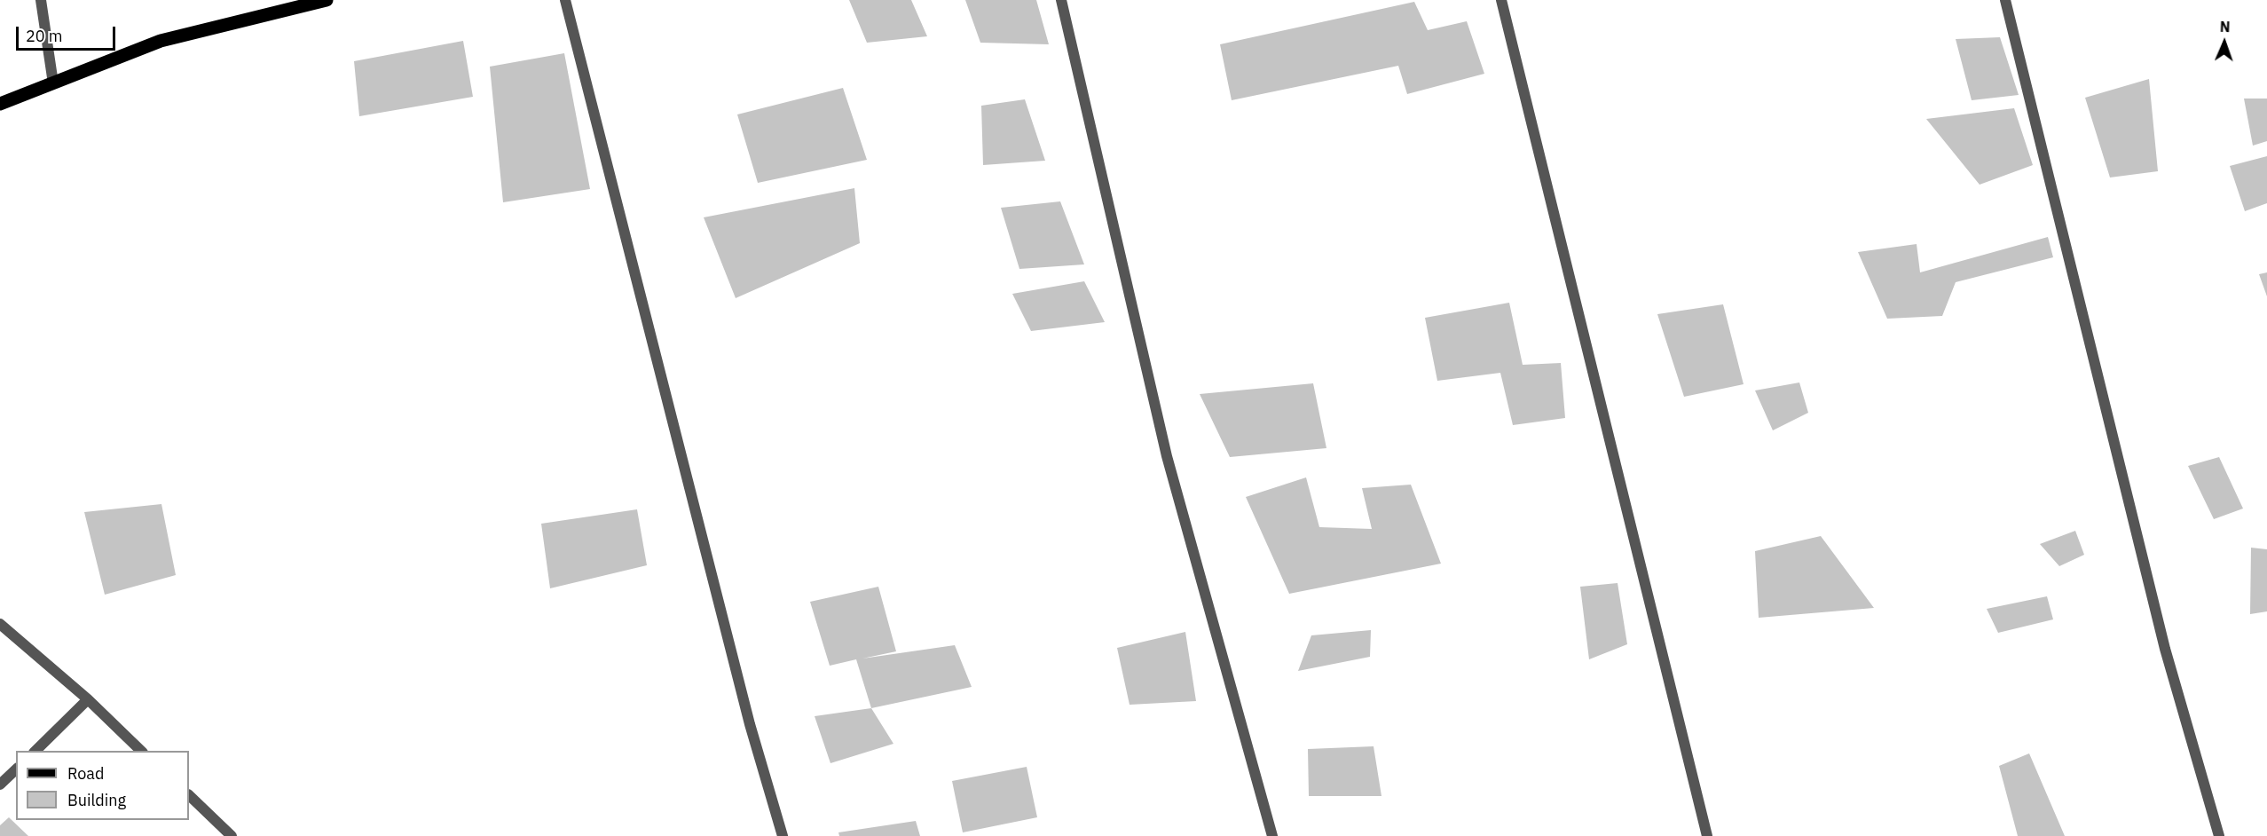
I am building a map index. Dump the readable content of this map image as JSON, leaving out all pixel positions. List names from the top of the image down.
{
  "legend": ["Road", "Building"],
  "scale_bar": "20 m",
  "north": "top"
}
